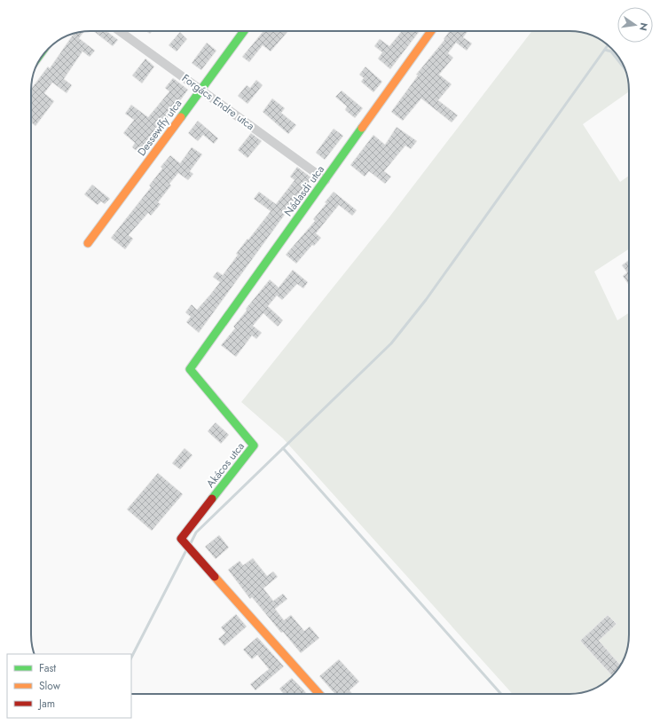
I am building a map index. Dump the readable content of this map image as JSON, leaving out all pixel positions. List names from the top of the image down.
{
  "streets": {
    "street": [
      "Forgács Endre utca",
      "Dessewffy utca",
      "Nádasdi utca",
      "Akácos utca"
    ]
  },
  "crossings": [
    ["Forgács Endre utca", "Dessewffy utca"],
    ["Forgács Endre utca", "Nádasdi utca"],
    ["Nádasdi utca", "Akácos utca"]
  ],
  "legend": ["Fast", "Slow", "Jam"],
  "north": "right"
}
